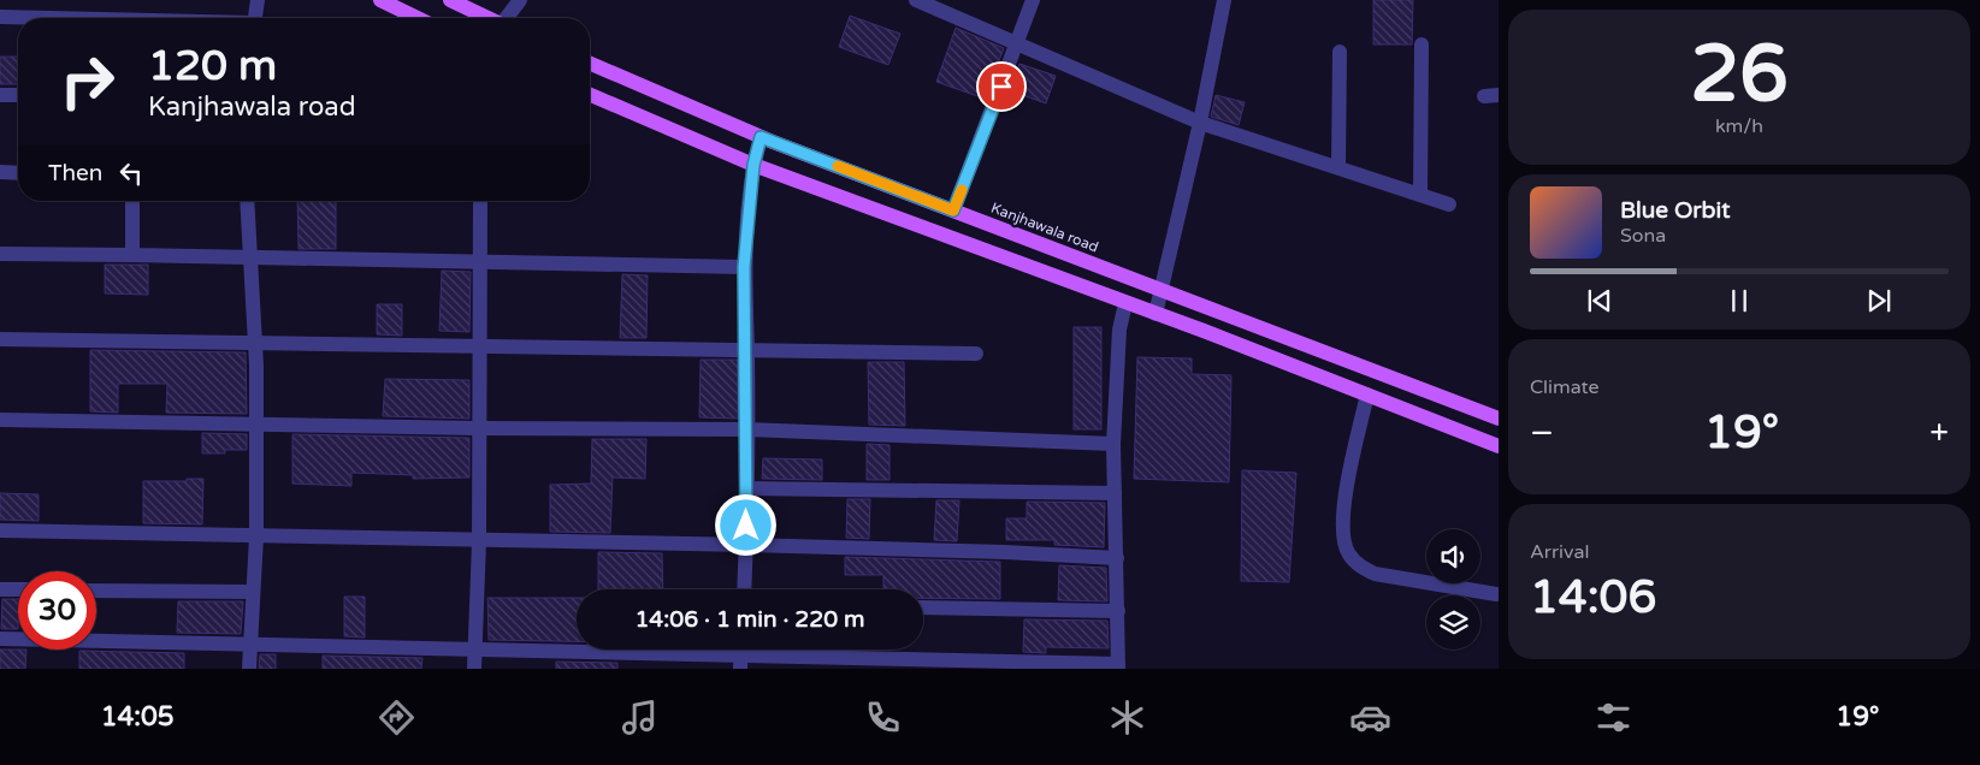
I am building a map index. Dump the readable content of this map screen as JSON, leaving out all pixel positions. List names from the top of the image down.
{
  "streets": {
    "main road": ["Kanjhawala road"]
  },
  "page": {
    "tile": [
      ["26", "km/h"],
      "Climate",
      ["Arrival", "14:06"]
    ],
    "turn": ["120 m", "Kanjhawala road"],
    "then": "Then",
    "song": ["Blue Orbit", "Sona"],
    "heat": ["−", "19°", "+"],
    "limit": "30",
    "trip": "14:06 · 1 min · 220 m",
    "tabs": ["14:05", "19°"]
  }
}
